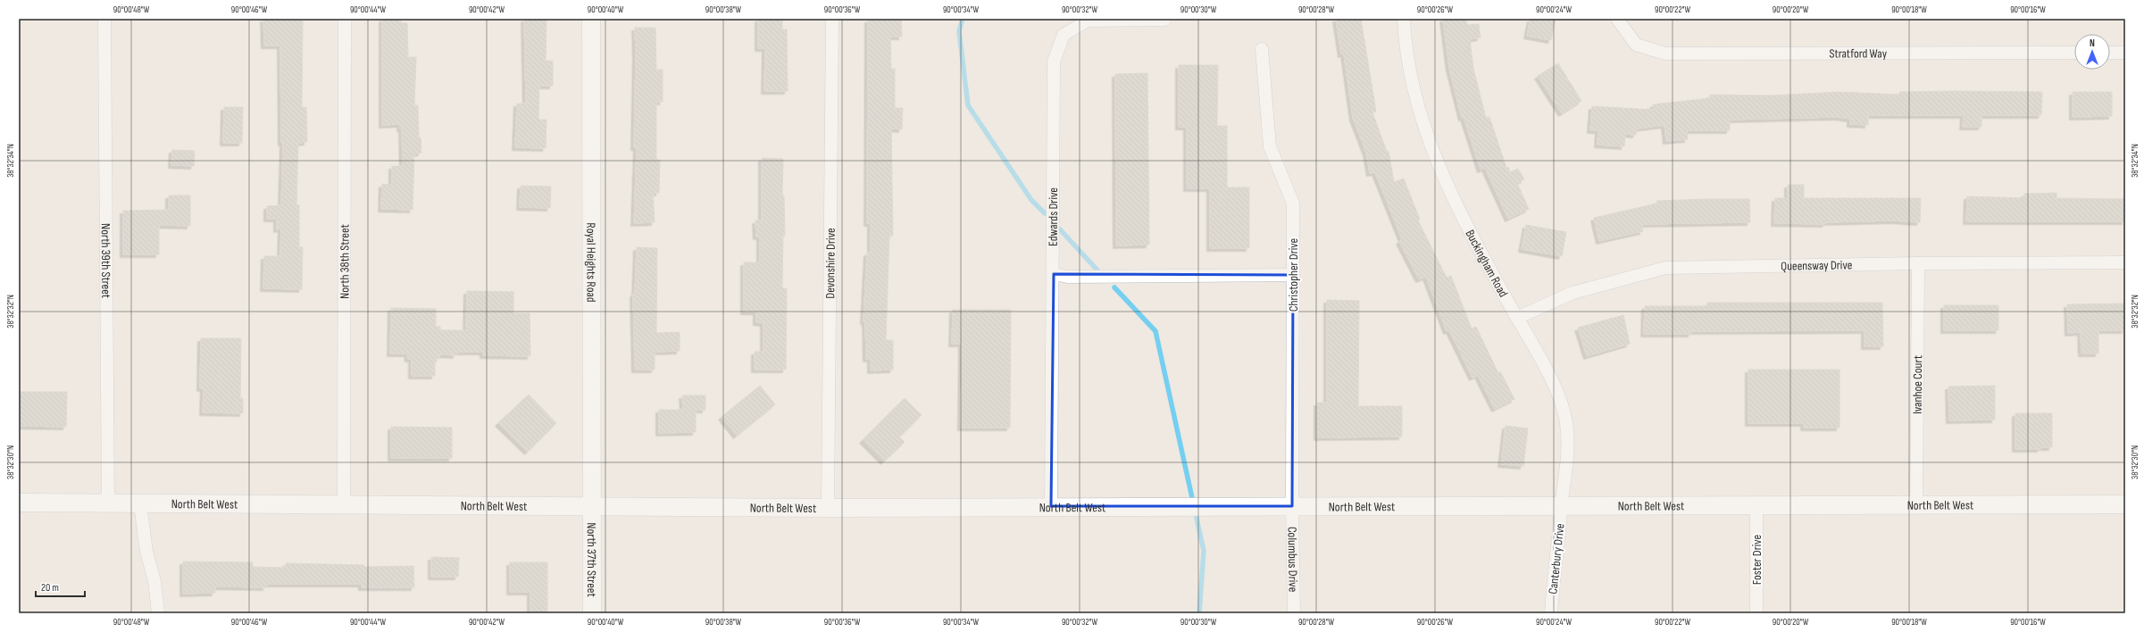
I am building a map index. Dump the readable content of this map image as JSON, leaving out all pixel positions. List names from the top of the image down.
{
  "streets": {
    "main road": ["Royal Heights Road", "North Belt West", "North 37th Street"],
    "street": [
      "Stratford Way",
      "Edwards Drive",
      "North 39th Street",
      "North 38th Street",
      "Devonshire Drive",
      "Buckingham Road",
      "Queensway Drive",
      "Christopher Drive",
      "Ivanhoe Court",
      "Canterbury Drive",
      "Columbus Drive",
      "Foster Drive"
    ]
  },
  "crossings": [
    ["Edwards Drive", "North Belt West"],
    ["North 39th Street", "North Belt West"],
    ["North 38th Street", "North Belt West"],
    ["Royal Heights Road", "North Belt West"],
    ["Royal Heights Road", "North 37th Street"],
    ["Devonshire Drive", "North Belt West"],
    ["Buckingham Road", "Queensway Drive"],
    ["Buckingham Road", "North Belt West"],
    ["Buckingham Road", "Canterbury Drive"],
    ["Queensway Drive", "Ivanhoe Court"],
    ["Christopher Drive", "North Belt West"],
    ["Christopher Drive", "Columbus Drive"],
    ["Ivanhoe Court", "North Belt West"],
    ["North Belt West", "Canterbury Drive"],
    ["North Belt West", "North 37th Street"],
    ["North Belt West", "Columbus Drive"],
    ["North Belt West", "Foster Drive"]
  ],
  "scale_bar": "20 m",
  "north": "top",
  "coordinates": [
    "90°00'48\"W",
    "90°00'46\"W",
    "90°00'44\"W",
    "90°00'42\"W",
    "90°00'40\"W",
    "90°00'38\"W",
    "90°00'36\"W",
    "90°00'34\"W",
    "90°00'32\"W",
    "90°00'30\"W",
    "90°00'28\"W",
    "90°00'26\"W",
    "90°00'24\"W",
    "90°00'22\"W",
    "90°00'20\"W",
    "90°00'18\"W",
    "90°00'16\"W",
    "38°32'34\"N",
    "38°32'32\"N",
    "38°32'30\"N"
  ]
}
